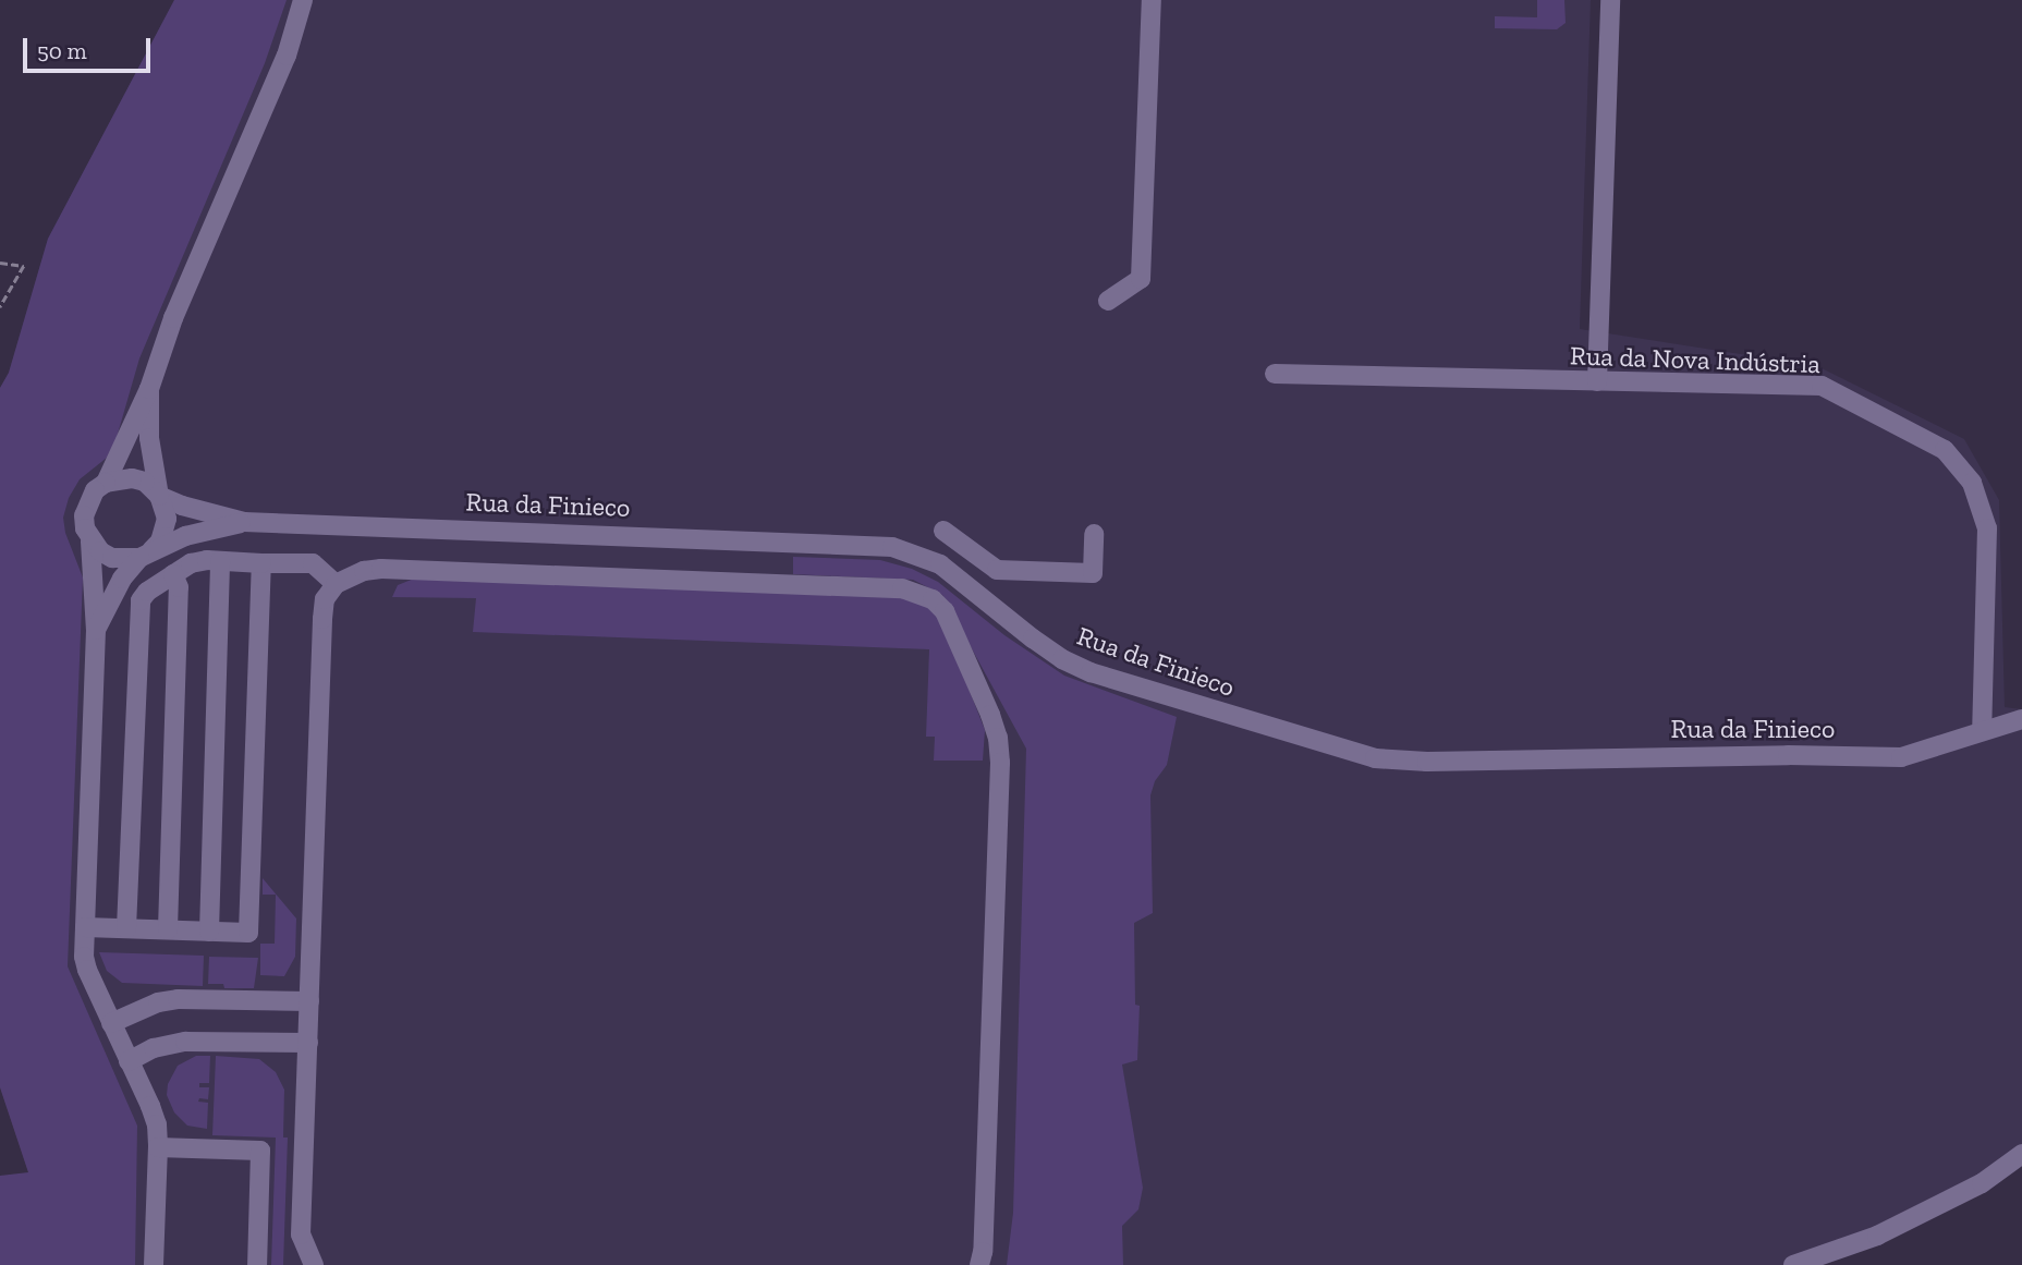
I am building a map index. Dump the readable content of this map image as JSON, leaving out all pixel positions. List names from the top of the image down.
{
  "streets": {
    "street": ["Rua da Nova Indústria", "Rua da Finieco"]
  },
  "crossings": [
    ["Rua da Nova Indústria", "Rua da Finieco"]
  ],
  "scale_bar": "50 m"
}
